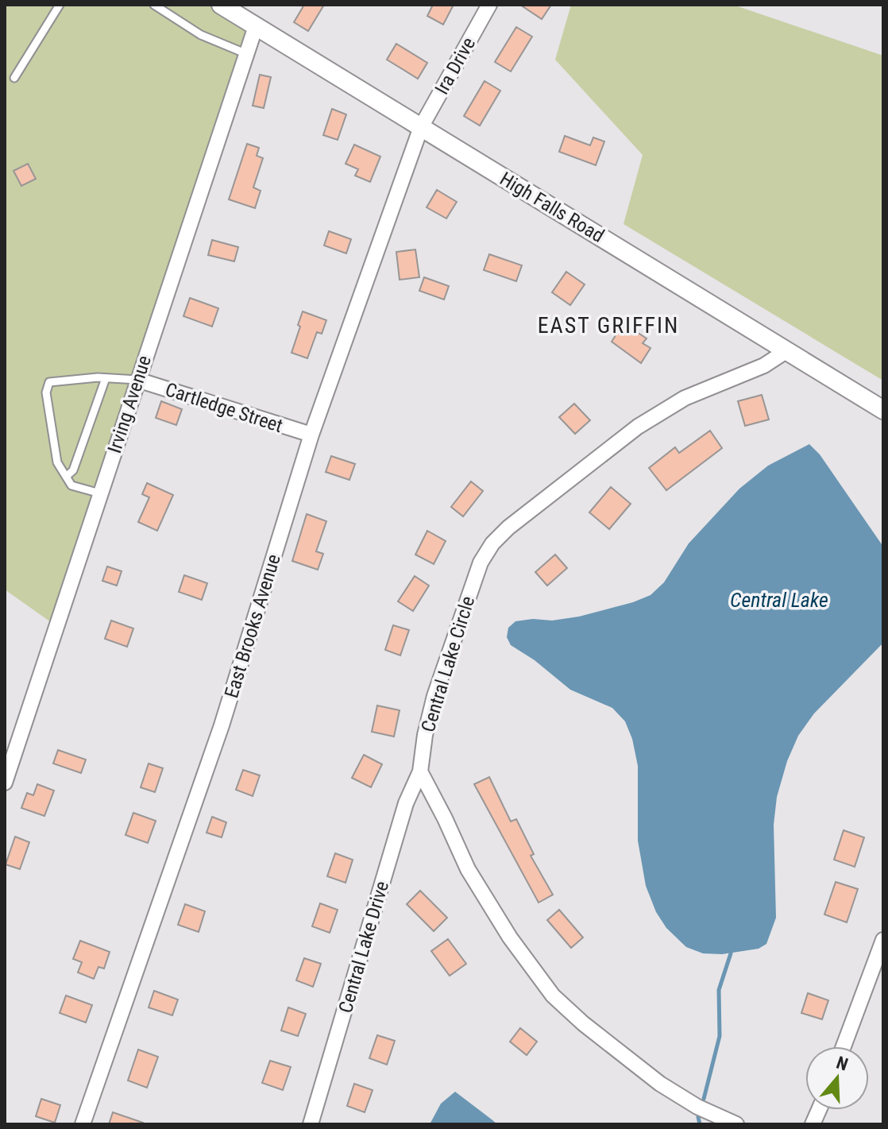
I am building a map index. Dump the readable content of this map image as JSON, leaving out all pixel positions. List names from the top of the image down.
{
  "streets": {
    "street": [
      "Ira Drive",
      "High Falls Road",
      "Irving Avenue",
      "Cartledge Street",
      "East Brooks Avenue",
      "Central Lake Circle",
      "Central Lake Drive"
    ]
  },
  "crossings": [
    ["Ira Drive", "High Falls Road"],
    ["Ira Drive", "East Brooks Avenue"],
    ["High Falls Road", "Irving Avenue"],
    ["High Falls Road", "East Brooks Avenue"],
    ["High Falls Road", "Central Lake Circle"],
    ["Irving Avenue", "Cartledge Street"],
    ["Cartledge Street", "East Brooks Avenue"],
    ["Central Lake Circle", "Central Lake Drive"]
  ],
  "districts": ["EAST GRIFFIN"],
  "water": ["Central Lake"],
  "north": "top"
}
